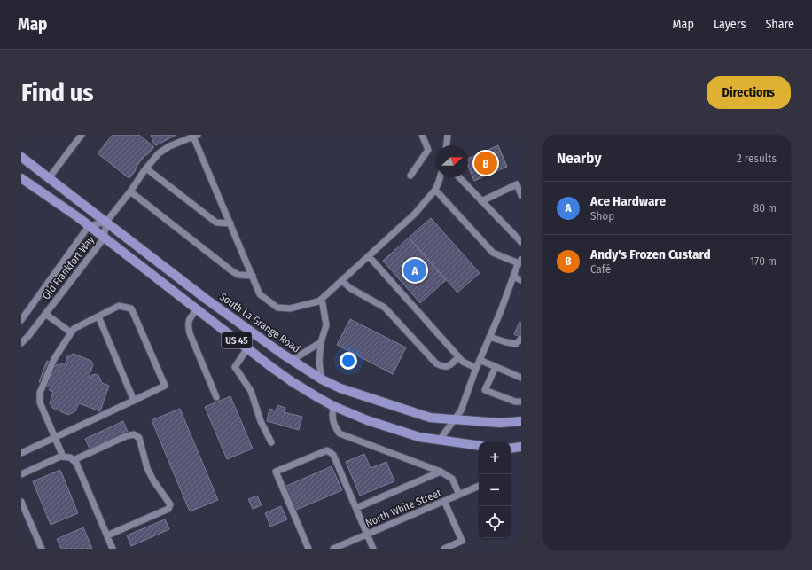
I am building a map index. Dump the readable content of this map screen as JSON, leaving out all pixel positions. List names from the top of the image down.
{
  "streets": {
    "main road": ["South La Grange Road", "US 45"],
    "street": ["Old Frankfort Way", "North White Street"]
  },
  "crossings": [
    ["Old Frankfort Way", "South La Grange Road"],
    ["Old Frankfort Way", "US 45"]
  ],
  "north": "right",
  "page": {
    "header": "Map",
    "nav": ["Map", "Layers", "Share"],
    "buttons": "Directions",
    "title": "Find us",
    "heading": ["Nearby", "2 results"],
    "pins": ["B", "A"],
    "list": [
      {
        "mark": "A",
        "name": "Ace Hardware",
        "note": "Shop",
        "value": "80 m"
      },
      {
        "mark": "B",
        "name": "Andy's Frozen Custard",
        "note": "Café",
        "value": "170 m"
      }
    ],
    "map_buttons": ["+", "−"]
  }
}
